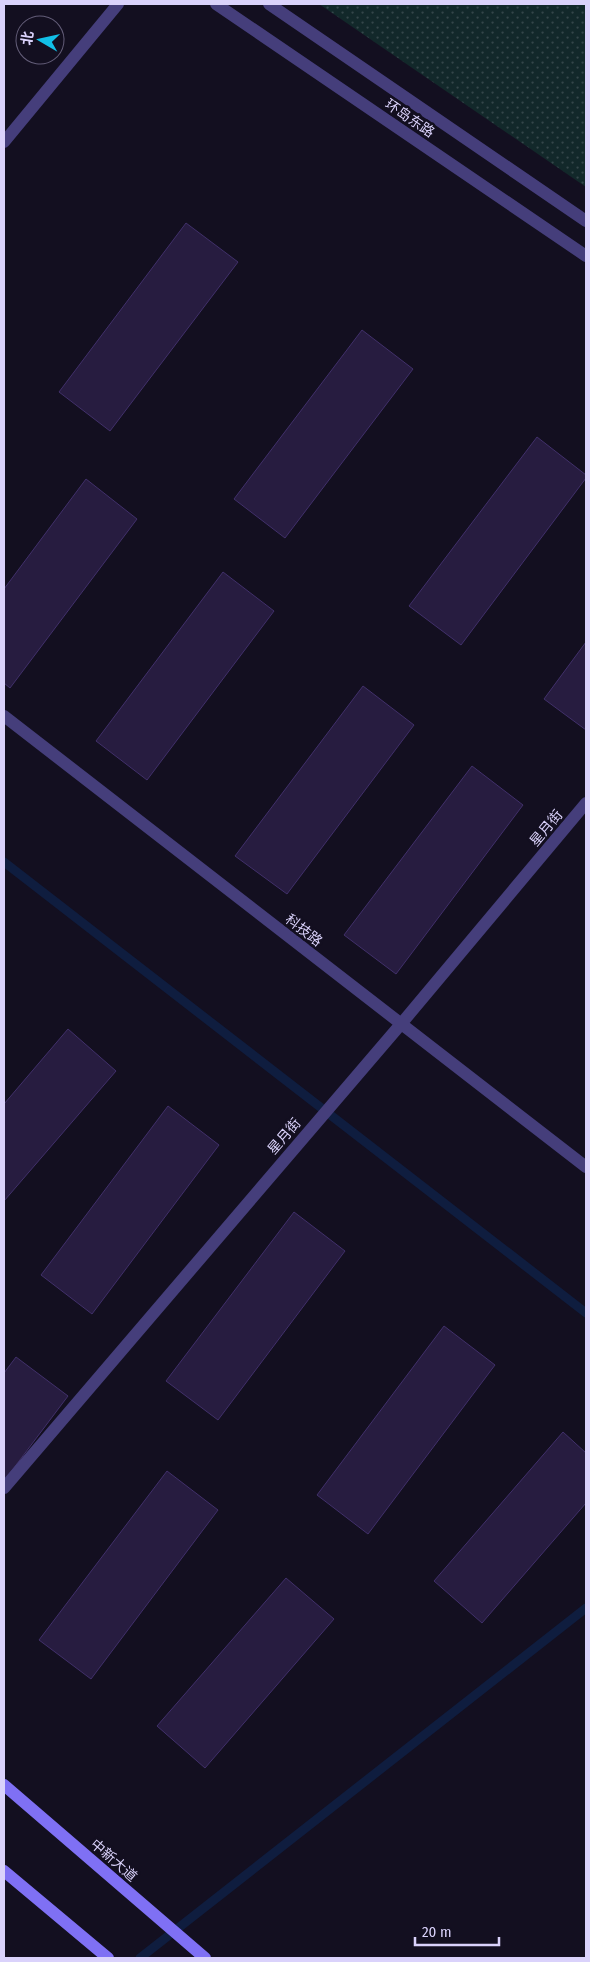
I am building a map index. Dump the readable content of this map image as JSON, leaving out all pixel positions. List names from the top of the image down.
{
  "streets": {
    "main road": ["中新大道"],
    "street": ["环岛东路", "星月街", "科技路"]
  },
  "crossings": [
    ["星月街", "科技路"]
  ],
  "scale_bar": "20 m",
  "north": "left"
}
